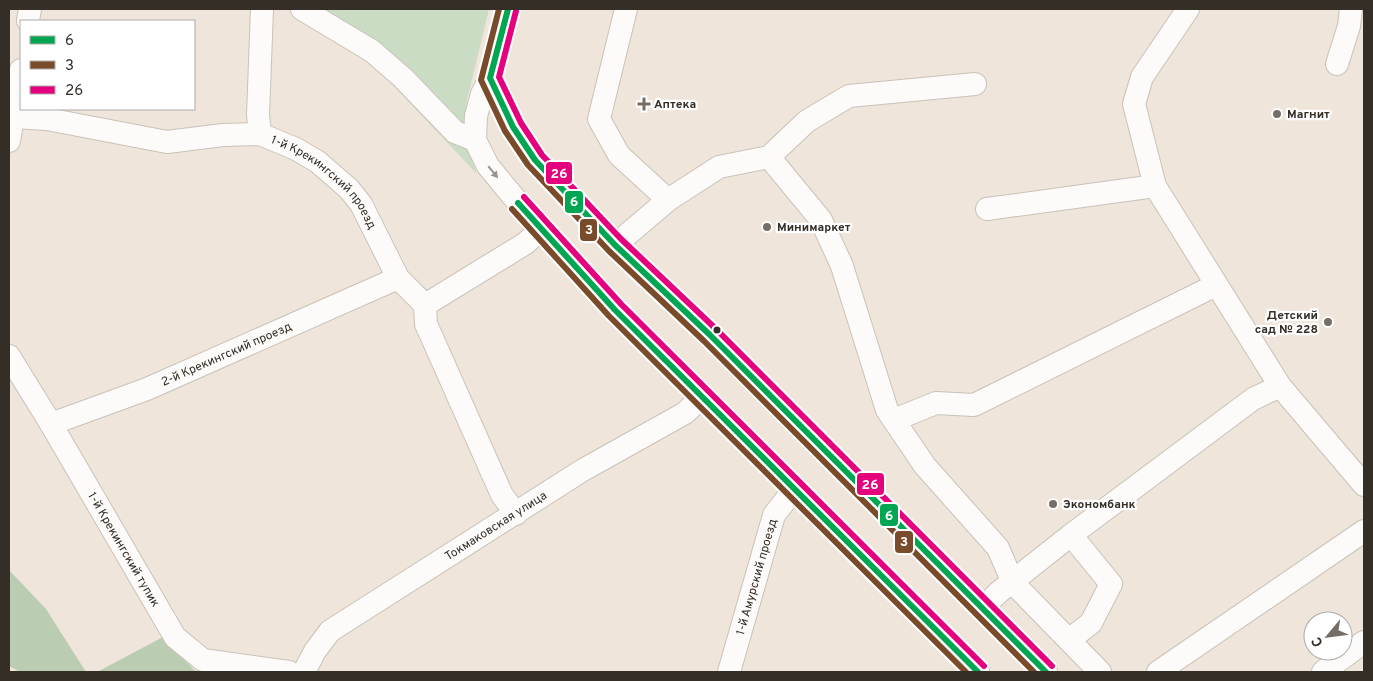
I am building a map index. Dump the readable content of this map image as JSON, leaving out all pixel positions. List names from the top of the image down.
{
  "streets": {
    "street": [
      "1-й Крекингский проезд",
      "2-й Крекингский проезд",
      "Токмаковская улица",
      "1-й Крекингский тупик",
      "1-й Амурский проезд"
    ]
  },
  "crossings": [
    ["1-й Крекингский проезд", "2-й Крекингский проезд"],
    ["2-й Крекингский проезд", "1-й Крекингский тупик"]
  ],
  "places": {
    "health": ["Аптека"],
    "other": [
      "Магнит",
      "Минимаркет",
      "Детский сад № 228",
      "Экономбанк"
    ]
  },
  "lines": ["transit line 6", "transit line 3", "transit line 26"],
  "legend": ["6", "3", "26"],
  "north": "bottom left"
}
